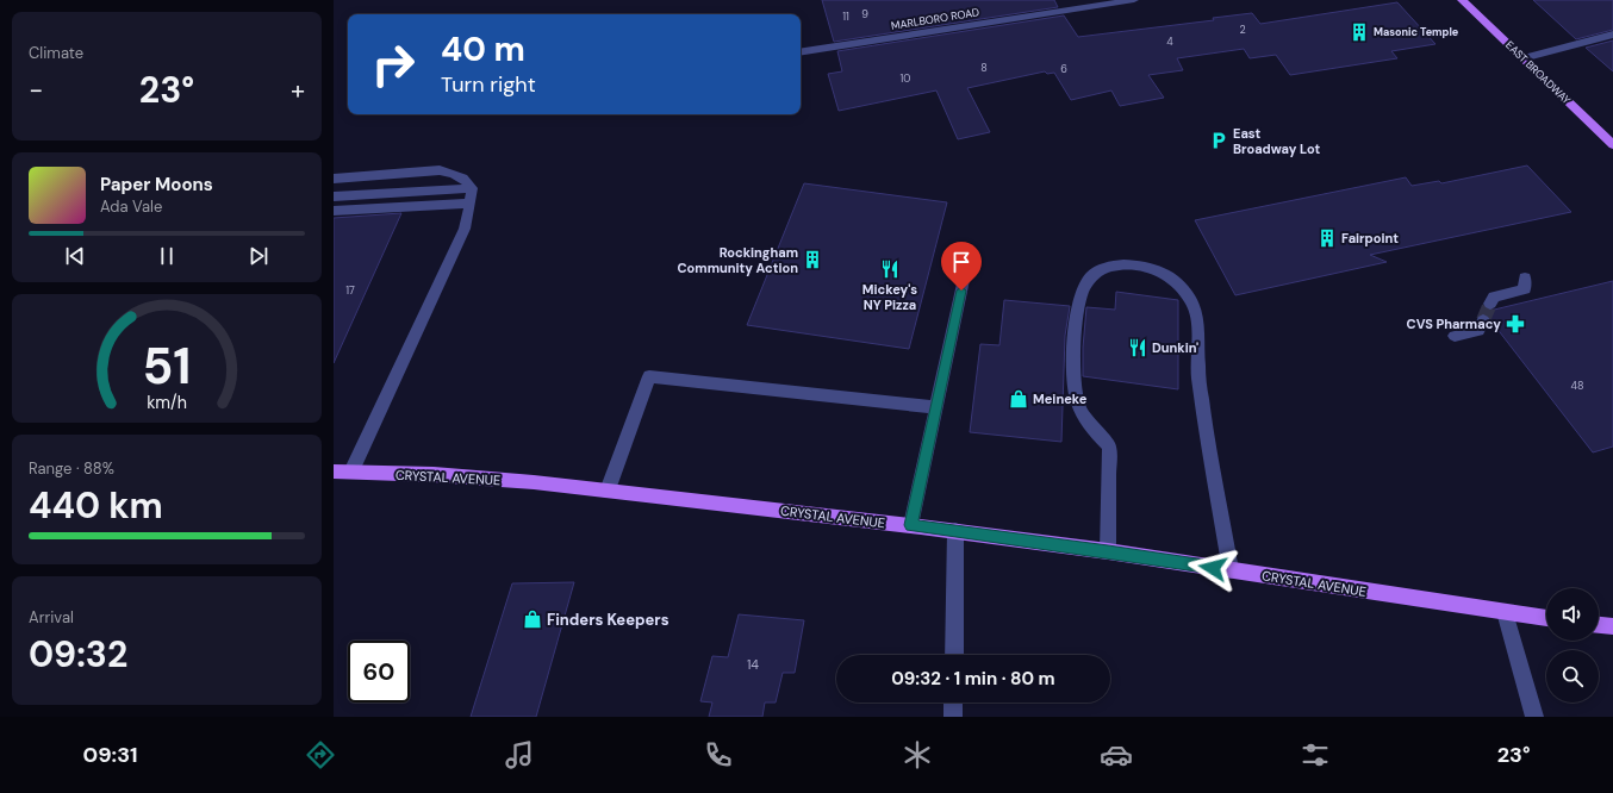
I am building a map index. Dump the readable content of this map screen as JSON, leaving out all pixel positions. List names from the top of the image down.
{
  "streets": {
    "main road": ["EAST BROADWAY", "CRYSTAL AVENUE"],
    "street": ["MARLBORO ROAD"]
  },
  "places": {
    "building": ["Masonic Temple", "Fairpoint", "Rockingham Community Action"],
    "parking": ["East Broadway Lot"],
    "restaurant": ["Mickey's NY Pizza", "Dunkin'"],
    "pharmacy": ["CVS Pharmacy"],
    "shop": ["Meineke", "Finders Keepers"]
  },
  "house_numbers": [
    "9",
    "11",
    "2",
    "4",
    "8",
    "6",
    "10",
    "17",
    "48",
    "14"
  ],
  "page": {
    "tile": [
      "Climate",
      ["Range · 88%", "440 km"],
      ["Arrival", "09:32"]
    ],
    "turn": ["40 m", "Turn right"],
    "heat": ["−", "23°", "+"],
    "song": ["Paper Moons", "Ada Vale"],
    "limit": "60",
    "trip": "09:32 · 1 min · 80 m",
    "tabs": ["09:31", "23°"],
    "gauge": ["51", "km/h"]
  }
}
